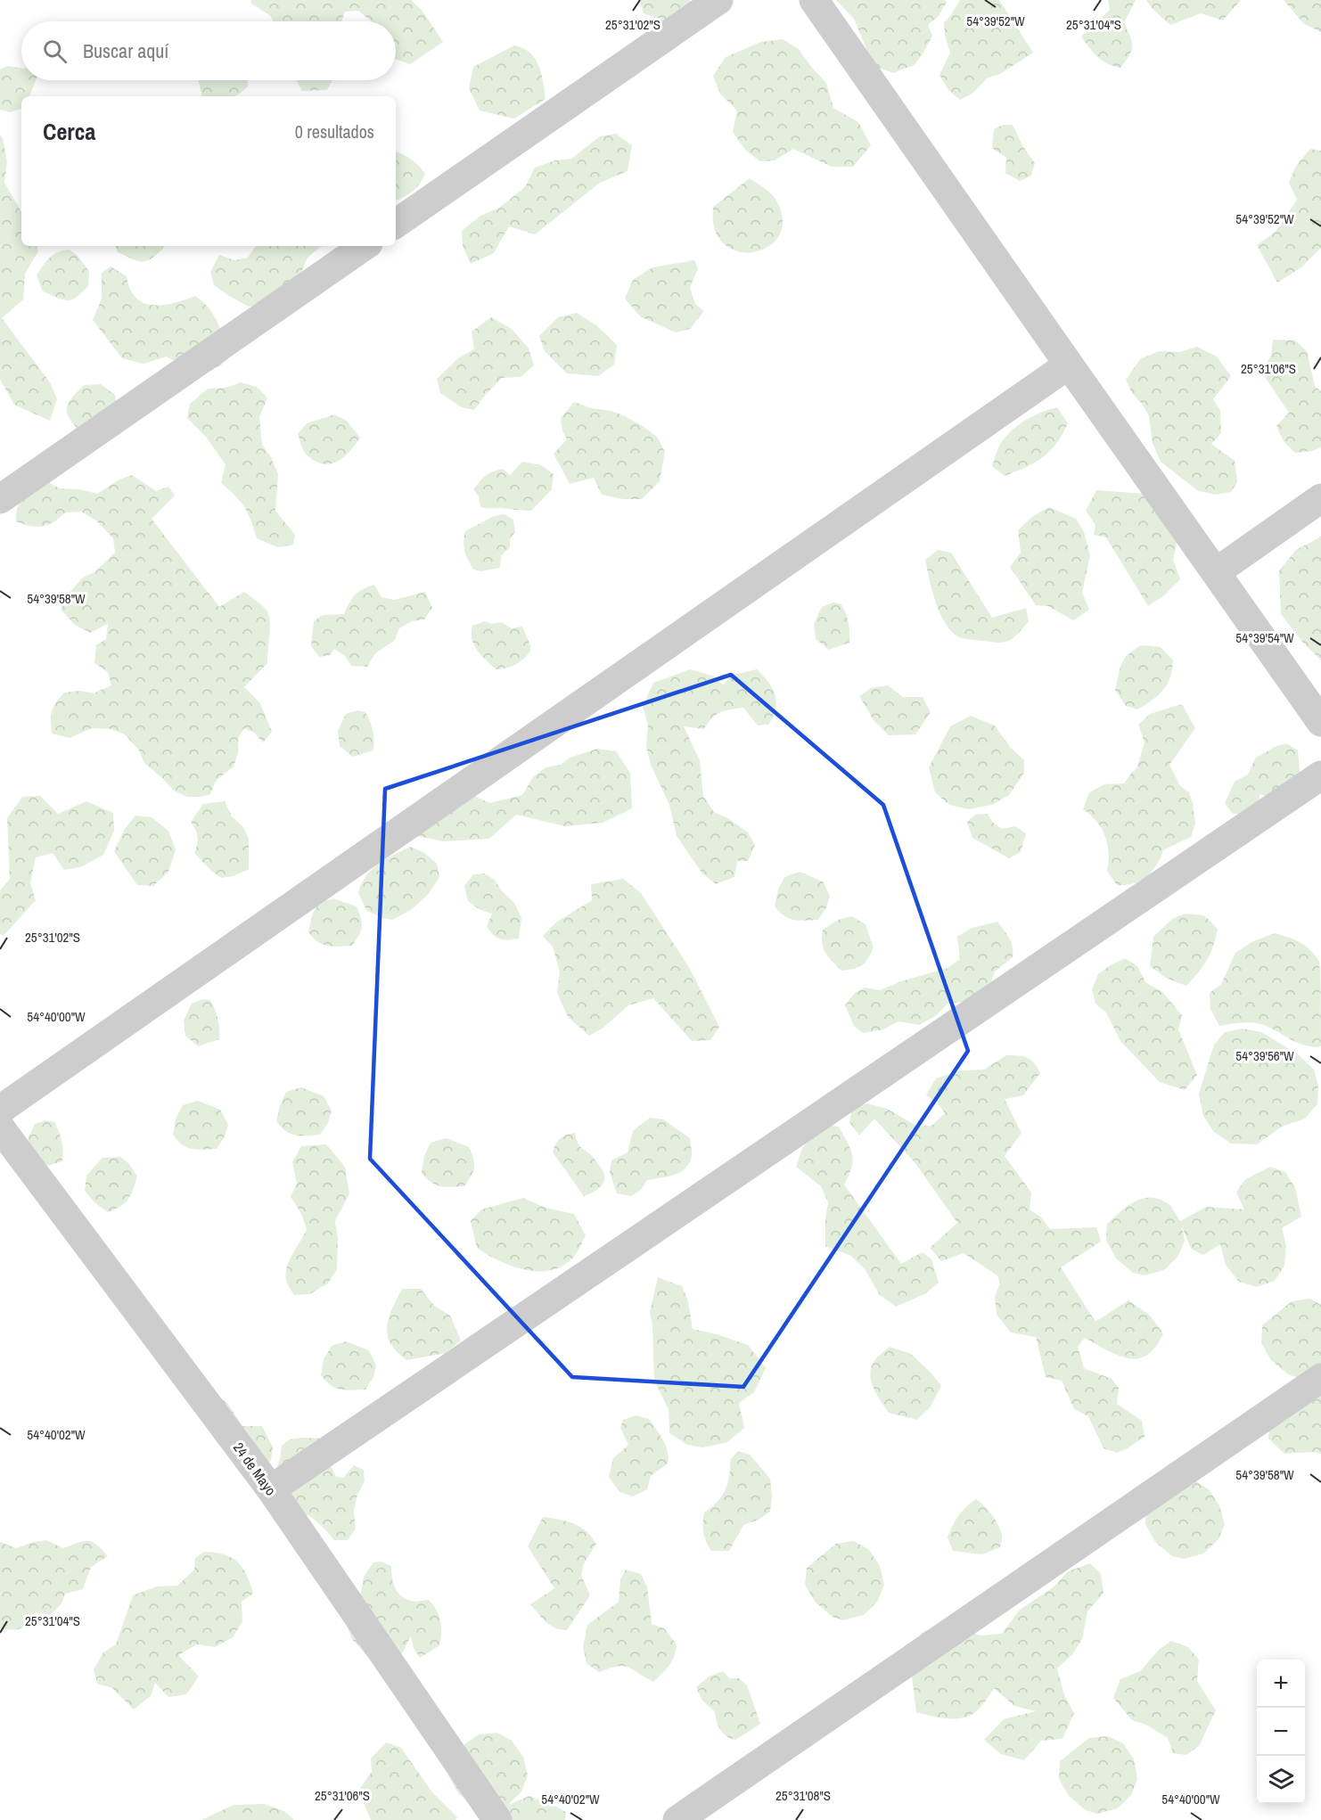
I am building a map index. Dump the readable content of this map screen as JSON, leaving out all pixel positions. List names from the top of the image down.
{
  "streets": {
    "street": ["24 de Mayo"]
  },
  "page": {
    "search": "Buscar aquí",
    "heading": ["Cerca", "0 resultados"],
    "map_buttons": ["+", "−"]
  },
  "coordinates": [
    "54°39'52\"W",
    "25°31'02\"S",
    "25°31'04\"S",
    "25°31'06\"S",
    "54°39'58\"W",
    "54°39'54\"W",
    "54°40'00\"W",
    "54°39'56\"W",
    "54°40'02\"W",
    "25°31'08\"S"
  ]
}
